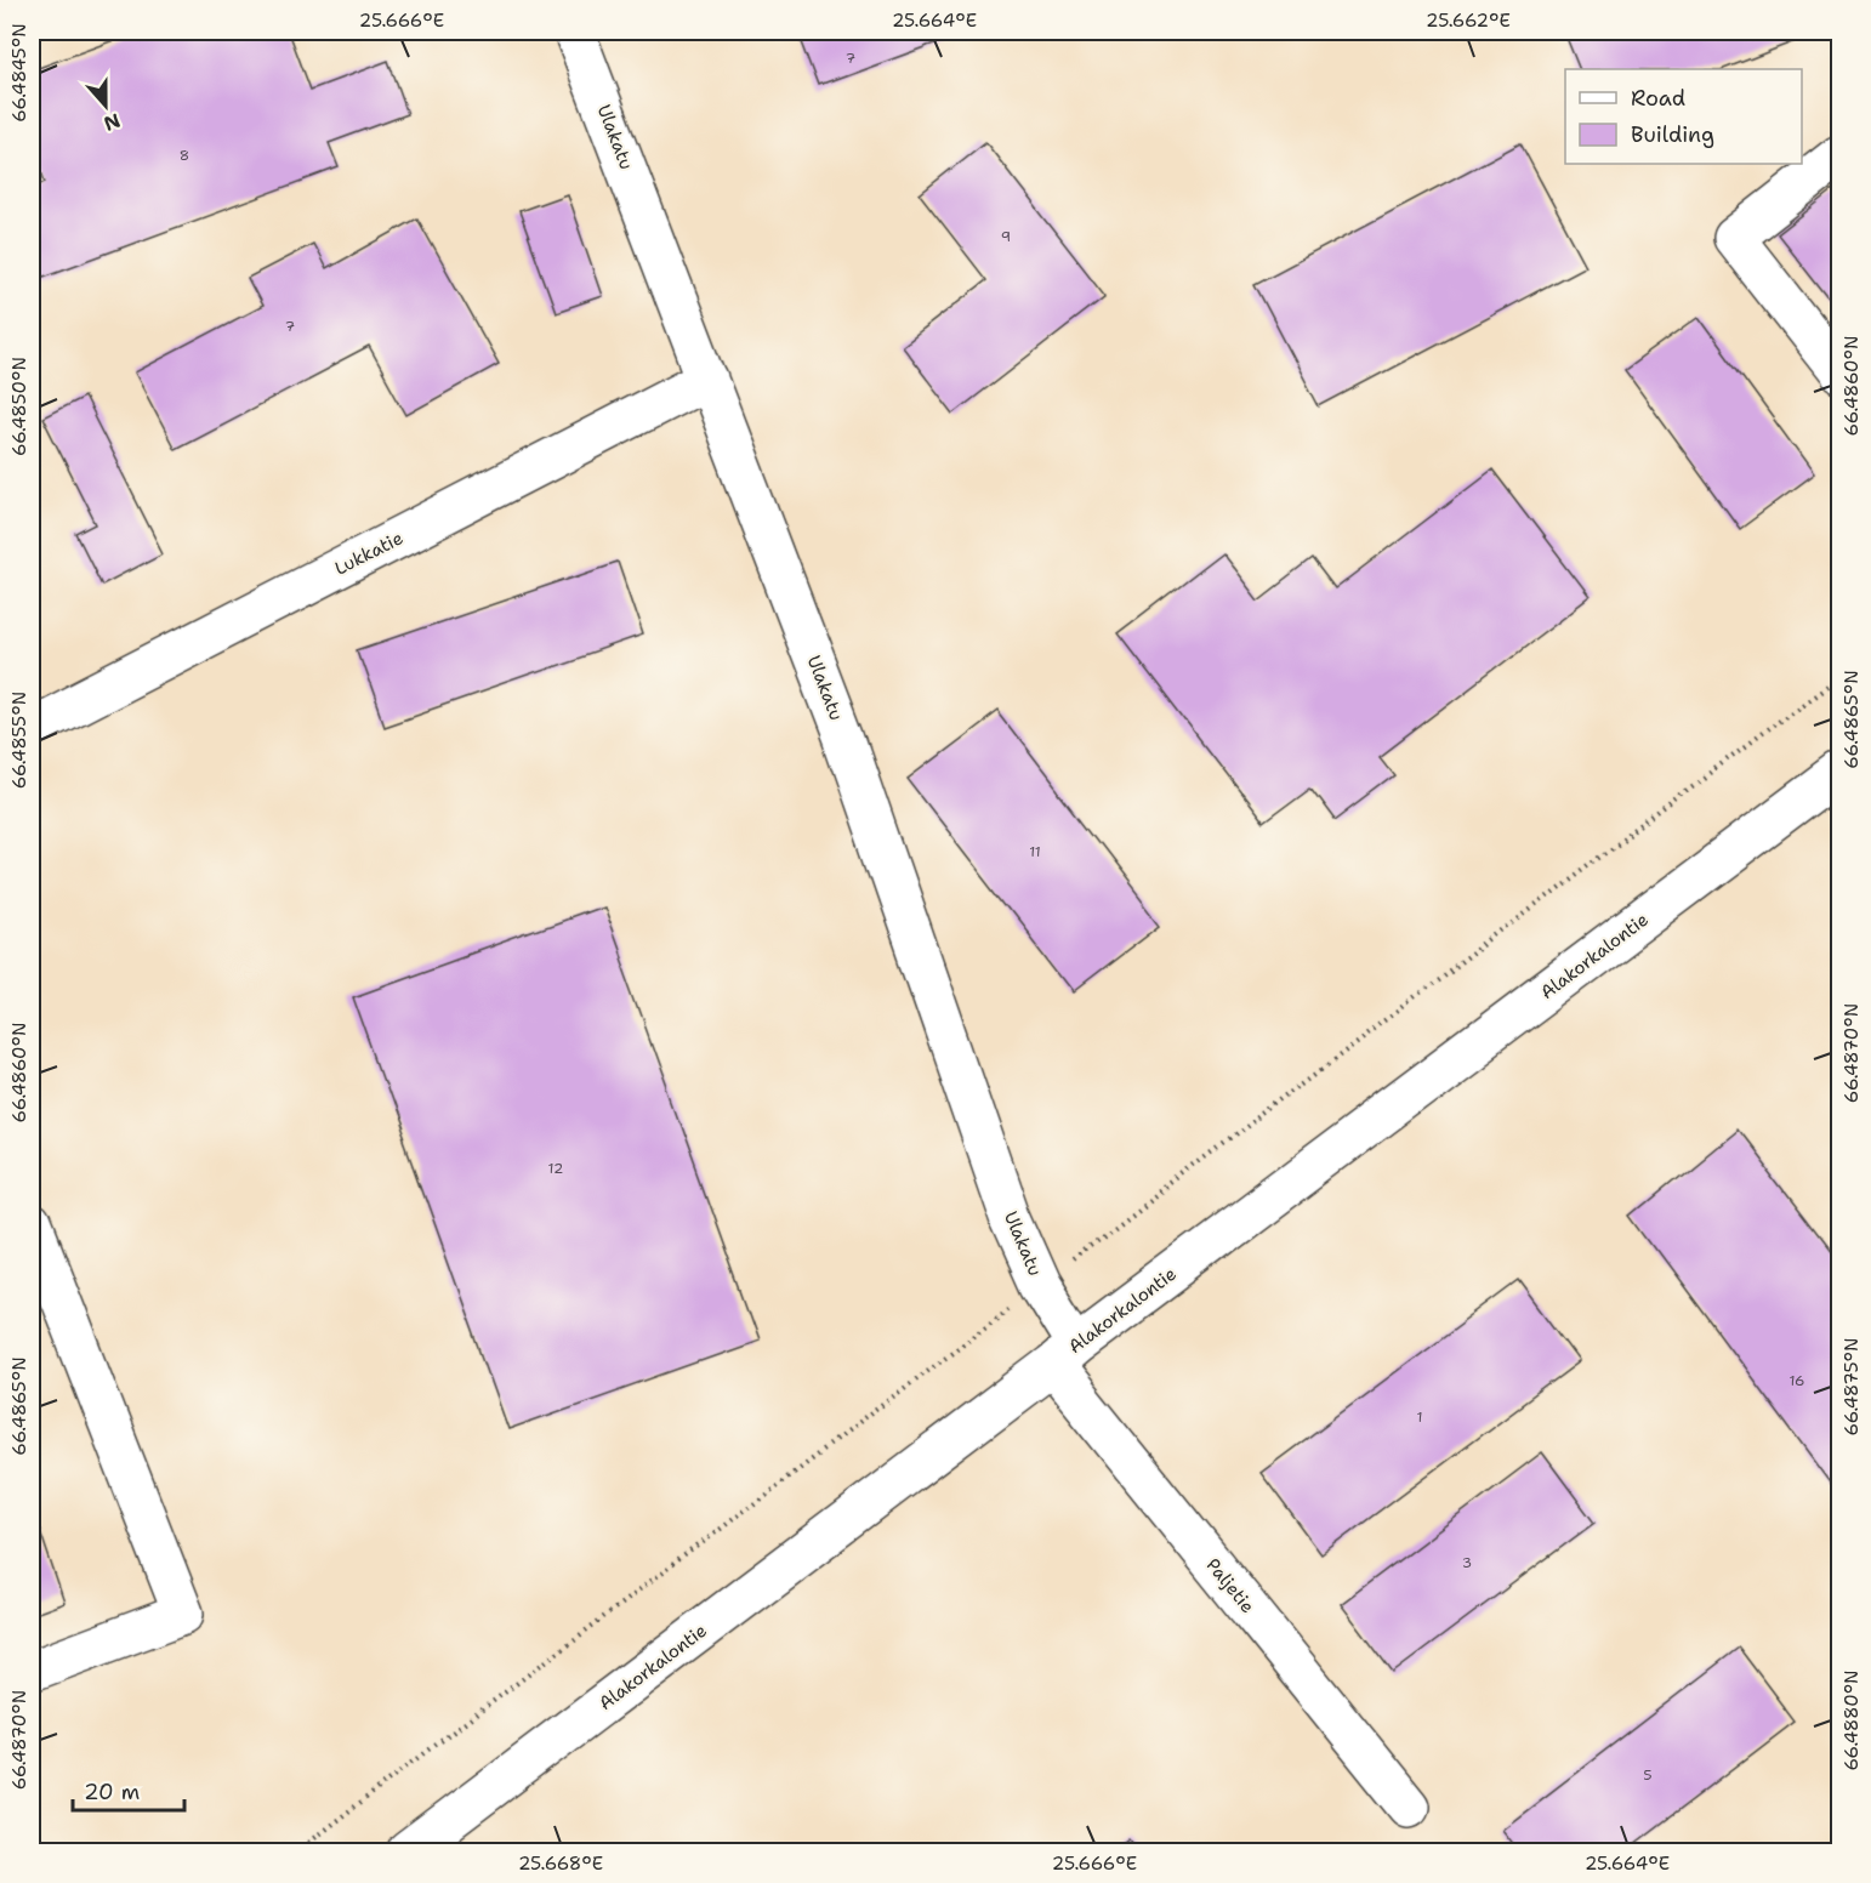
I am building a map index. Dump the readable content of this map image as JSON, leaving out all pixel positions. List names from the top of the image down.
{
  "streets": {
    "street": [
      "Ulakatu",
      "Lukkatie",
      "Alakorkalontie",
      "Paljetie"
    ]
  },
  "crossings": [
    ["Ulakatu", "Lukkatie"],
    ["Ulakatu", "Alakorkalontie"],
    ["Ulakatu", "Paljetie"],
    ["Alakorkalontie", "Paljetie"]
  ],
  "house_numbers": [
    "7",
    "8",
    "9",
    "7",
    "11",
    "12",
    "16",
    "1",
    "3",
    "5"
  ],
  "legend": ["Road", "Building"],
  "scale_bar": "20 m",
  "north": "bottom",
  "coordinates": [
    "25.666°E",
    "25.664°E",
    "25.662°E",
    "66.4845°N",
    "66.4860°N",
    "66.4850°N",
    "66.4865°N",
    "66.4855°N",
    "66.4870°N",
    "66.4875°N",
    "66.4880°N",
    "25.668°E"
  ]
}
